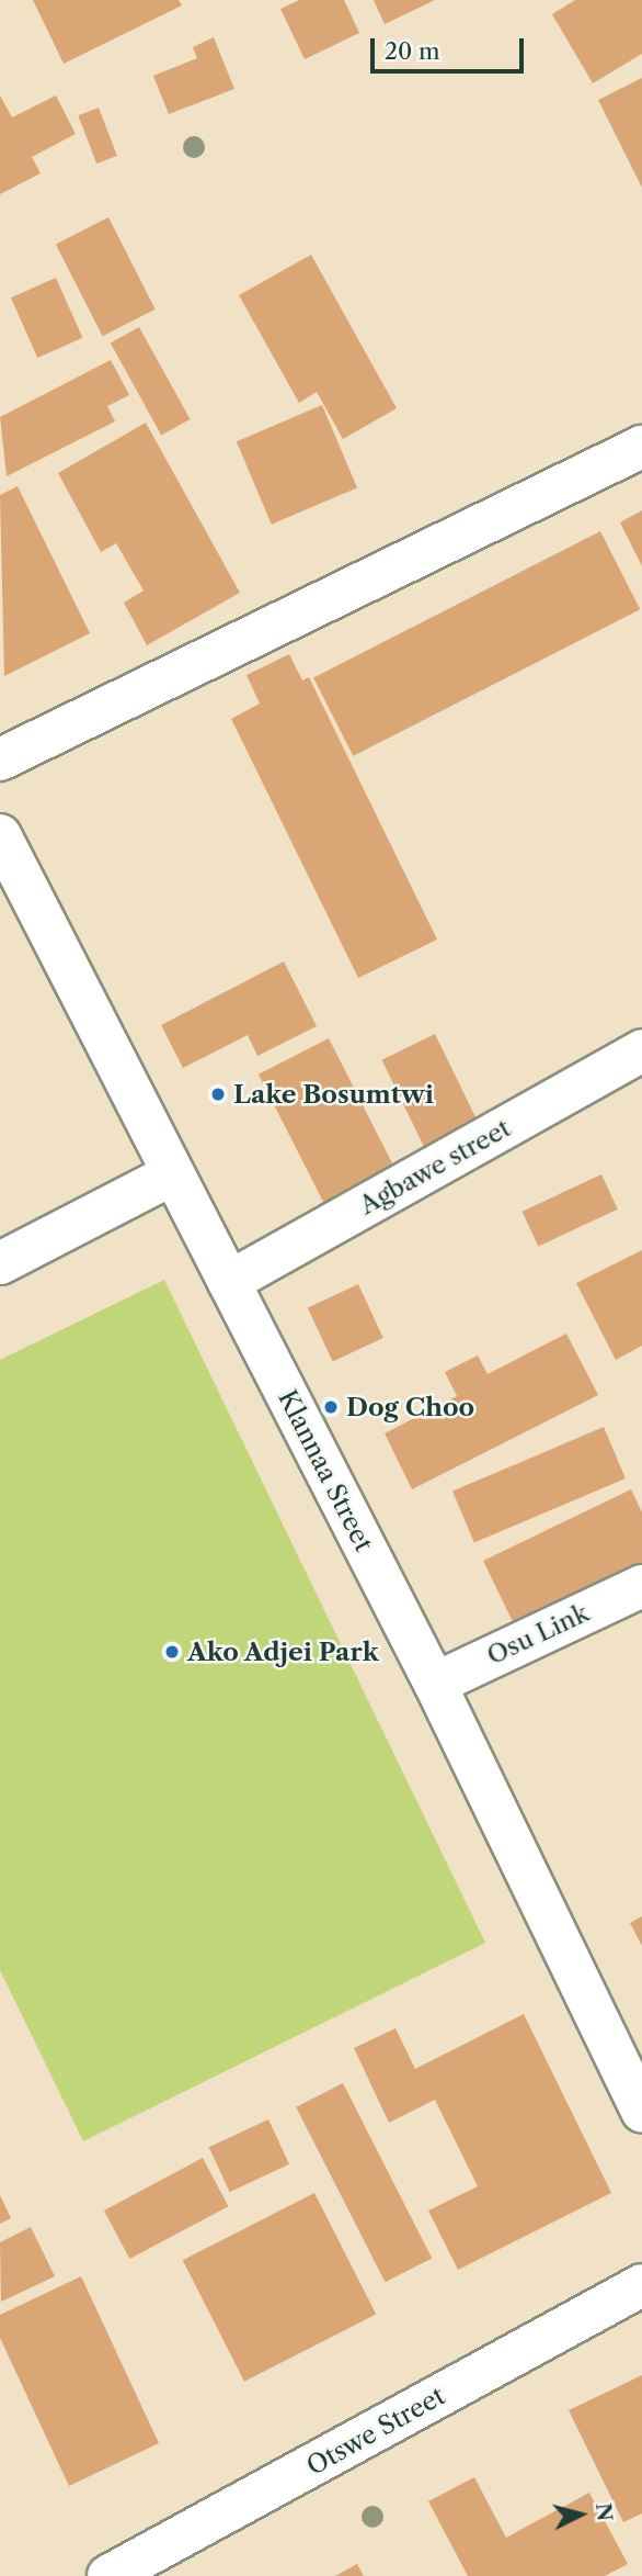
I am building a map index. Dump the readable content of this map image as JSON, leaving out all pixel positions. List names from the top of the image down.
{
  "streets": {
    "street": [
      "Agbawe street",
      "Klannaa Street",
      "Osu Link",
      "Otswe Street"
    ]
  },
  "crossings": [
    ["Agbawe street", "Klannaa Street"],
    ["Klannaa Street", "Osu Link"]
  ],
  "places": ["Lake Bosumtwi", "Dog Choo", "Ako Adjei Park"],
  "scale_bar": "20 m",
  "north": "right"
}
